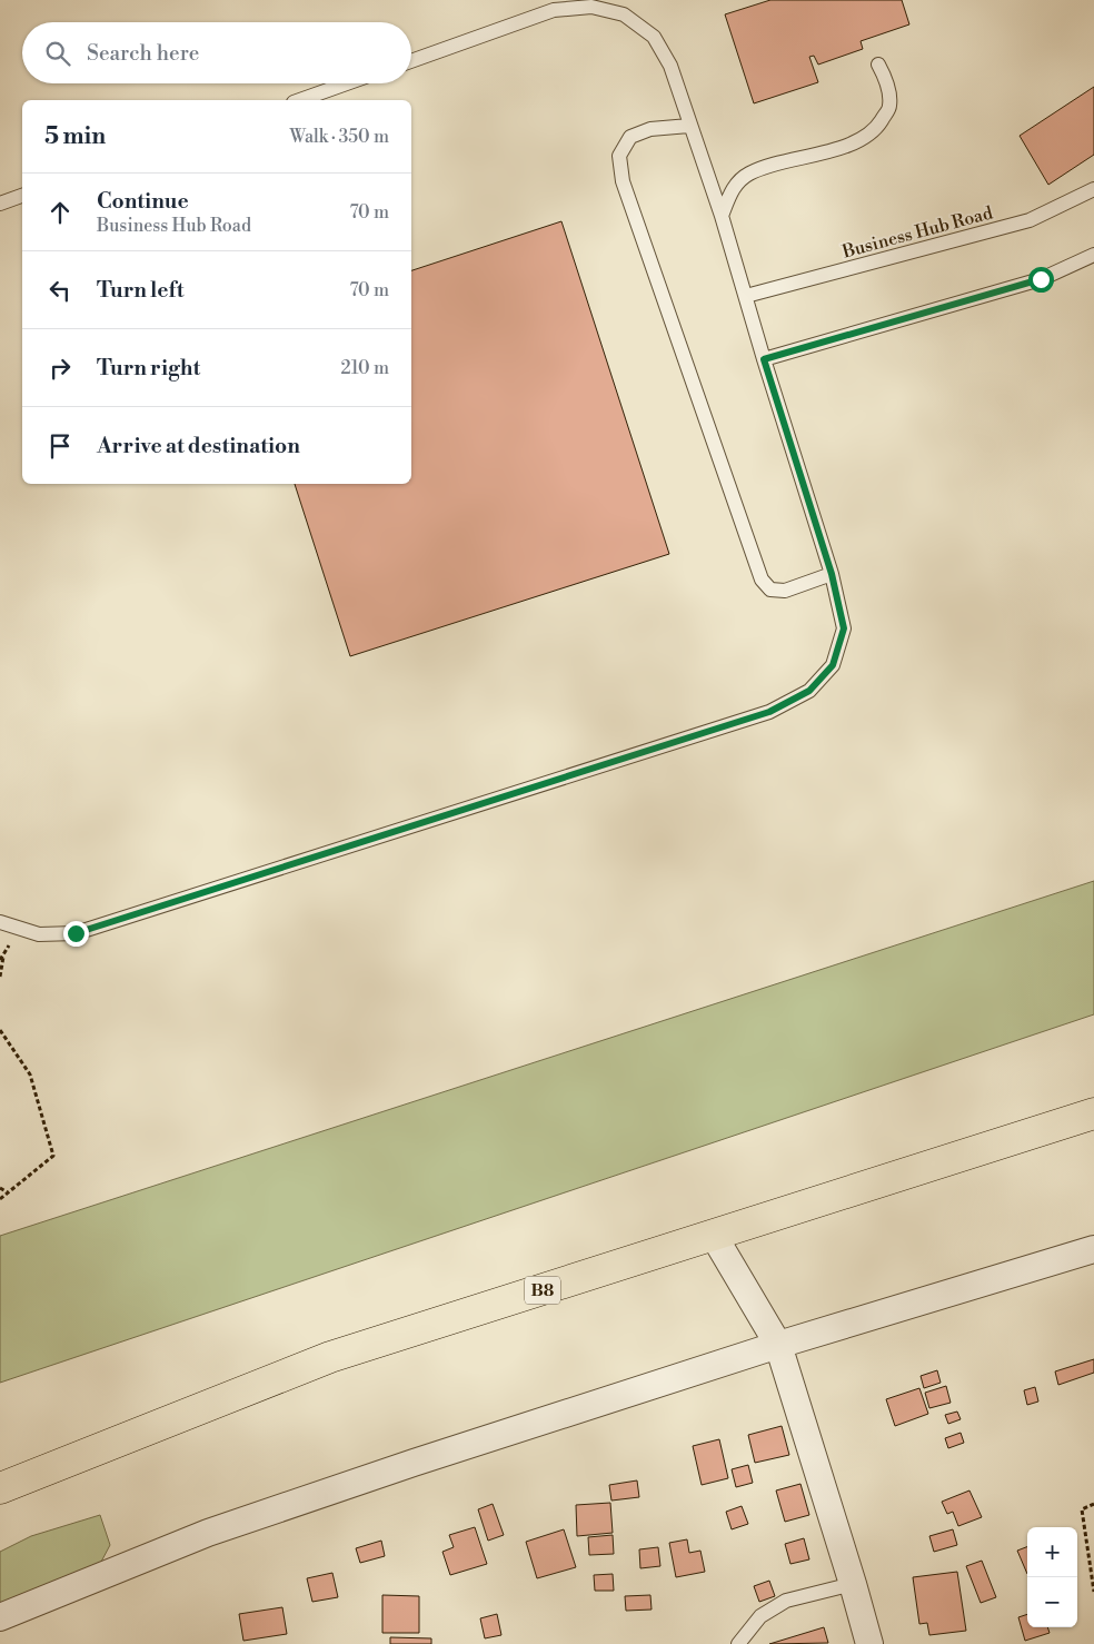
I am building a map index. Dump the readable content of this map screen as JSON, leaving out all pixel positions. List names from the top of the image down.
{
  "streets": {
    "highway": ["B8"],
    "lane": ["Business Hub Road"]
  },
  "page": {
    "search": "Search here",
    "heading": ["5 min", "Walk · 350 m"],
    "list": [
      ["Continue", "Business Hub Road", "70 m"],
      ["Turn left", "70 m"],
      ["Turn right", "210 m"],
      "Arrive at destination"
    ],
    "map_buttons": ["+", "−"]
  }
}
